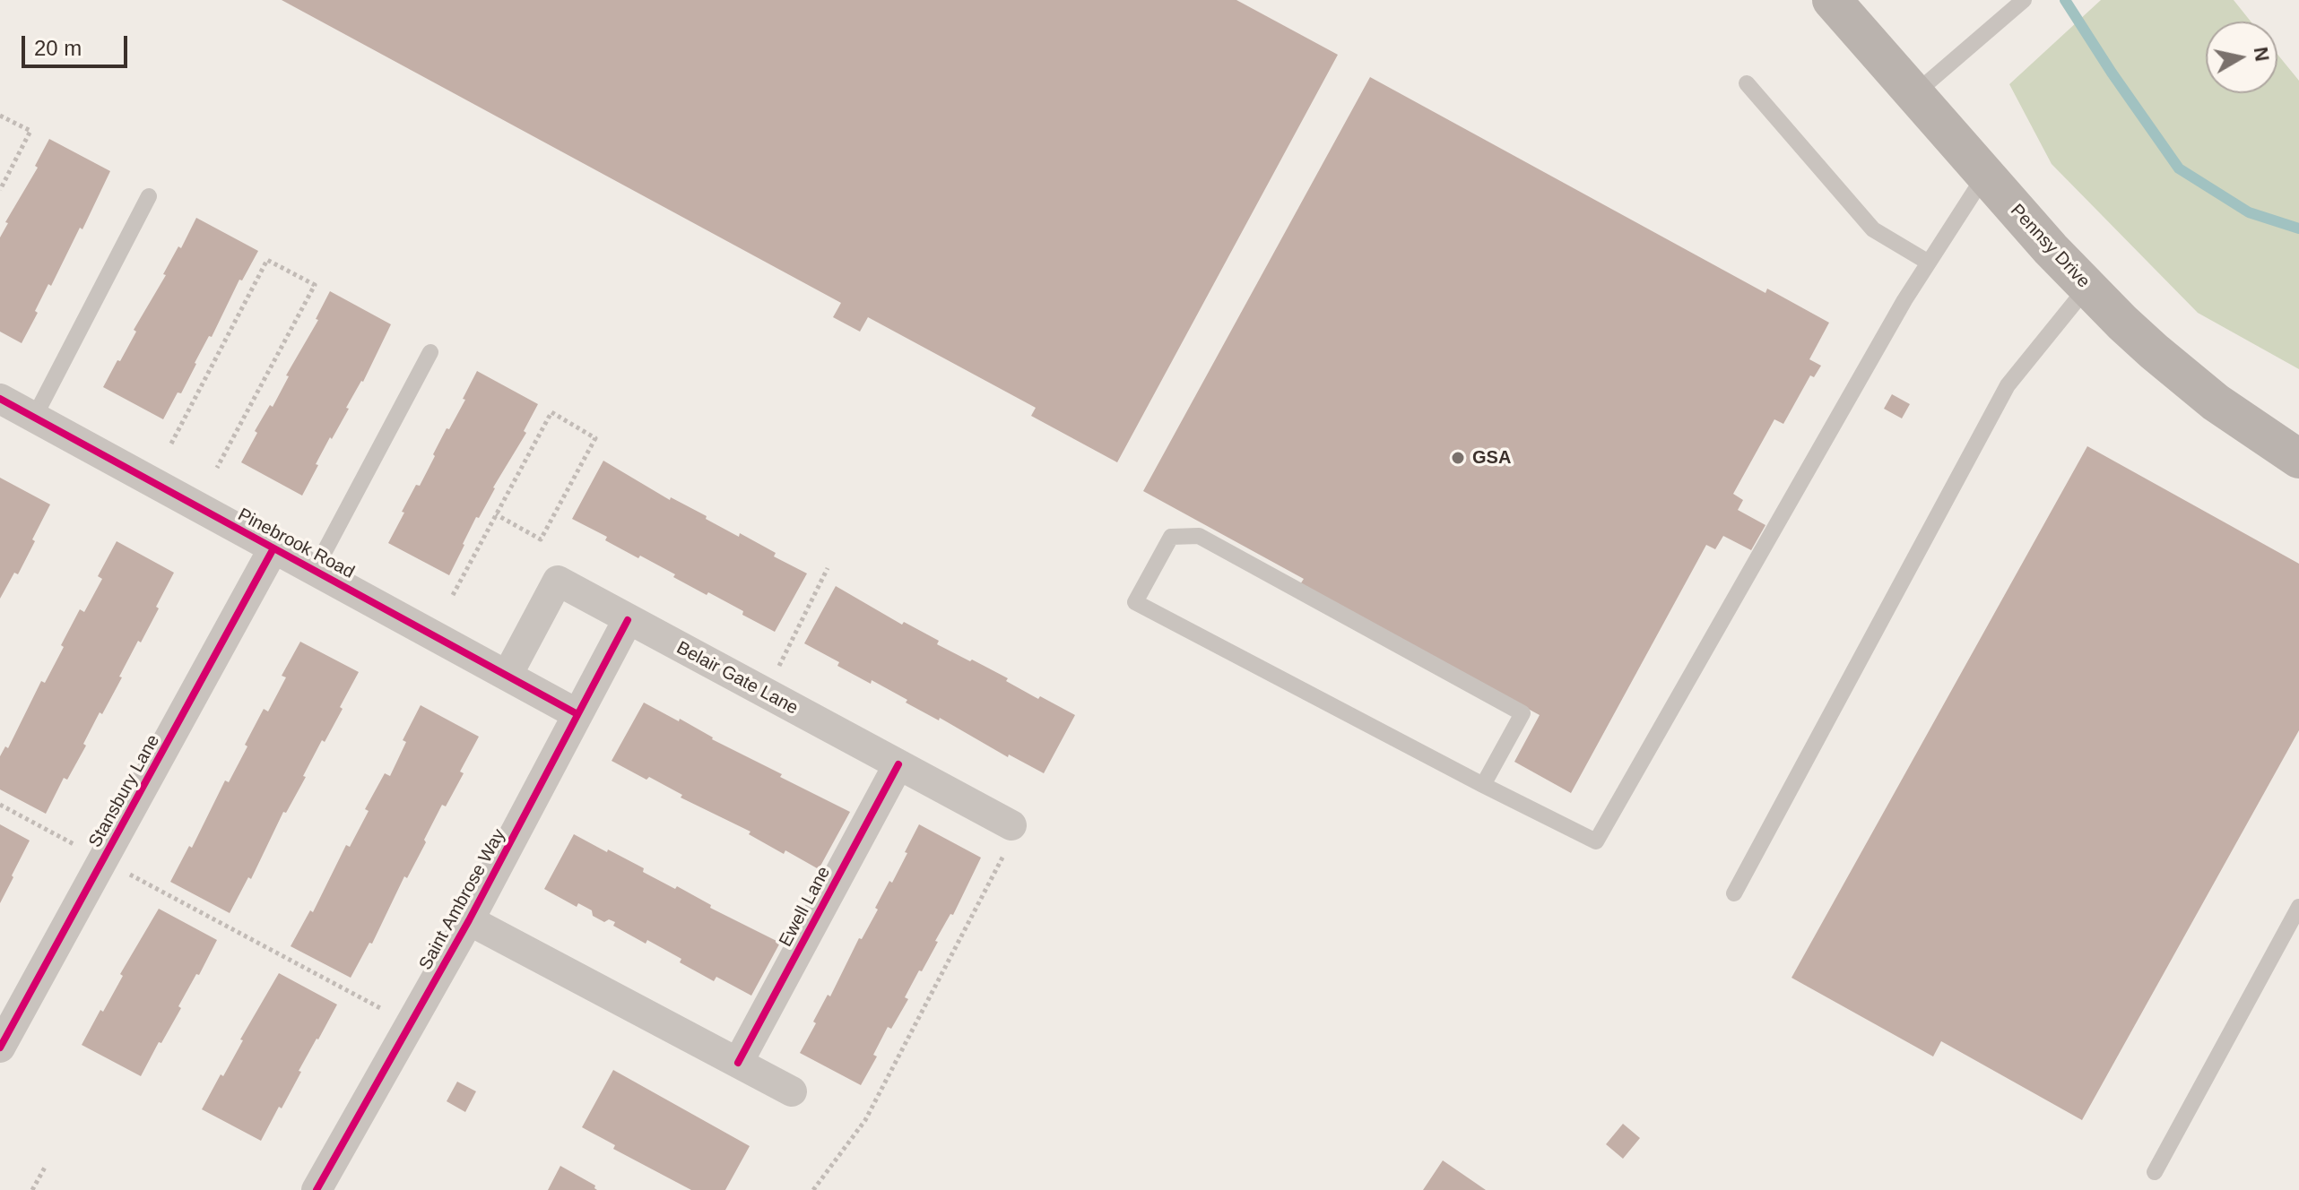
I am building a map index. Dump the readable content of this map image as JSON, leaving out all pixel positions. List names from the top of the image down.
{
  "streets": {
    "main road": ["Pennsy Drive"],
    "street": [
      "Pinebrook Road",
      "Belair Gate Lane",
      "Stansbury Lane",
      "Saint Ambrose Way",
      "Ewell Lane"
    ]
  },
  "crossings": [
    ["Pinebrook Road", "Belair Gate Lane"],
    ["Pinebrook Road", "Stansbury Lane"],
    ["Pinebrook Road", "Saint Ambrose Way"],
    ["Belair Gate Lane", "Saint Ambrose Way"],
    ["Belair Gate Lane", "Ewell Lane"]
  ],
  "places": ["GSA"],
  "scale_bar": "20 m",
  "north": "right"
}
